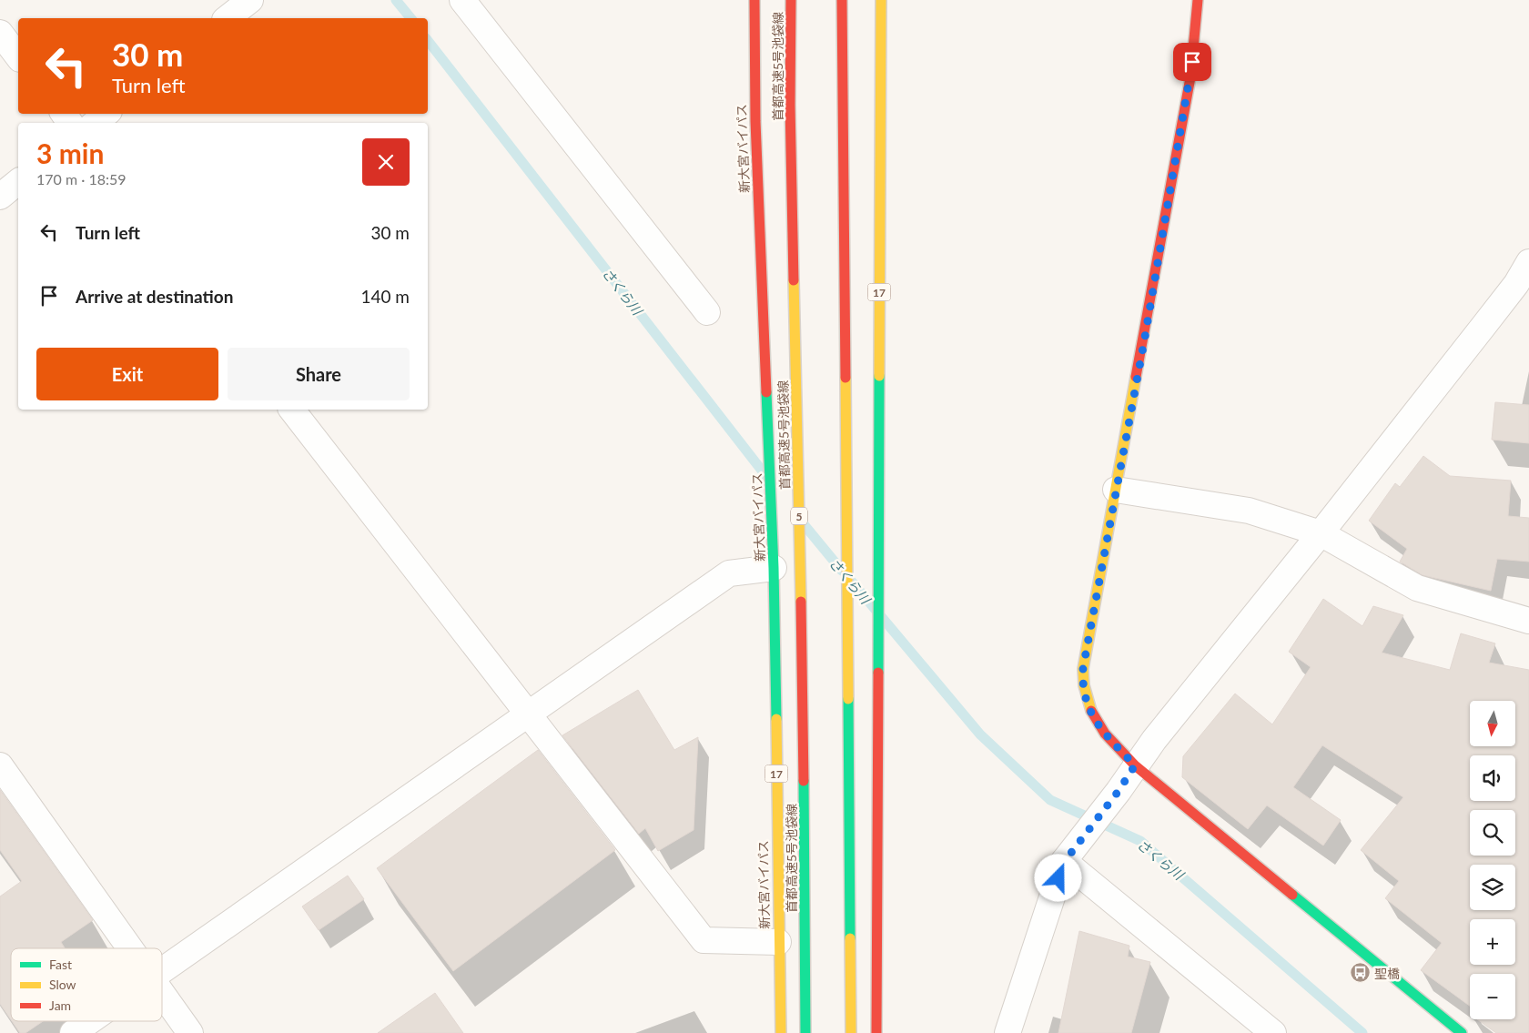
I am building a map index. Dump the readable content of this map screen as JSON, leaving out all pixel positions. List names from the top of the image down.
{
  "streets": {
    "main road": [
      "首都高速5号池袋線",
      "新大宮バイパス",
      "17",
      "5"
    ]
  },
  "water": ["さくら川"],
  "places": {
    "bus stop": ["聖橋"]
  },
  "legend": ["Fast", "Slow", "Jam"],
  "north": "bottom",
  "page": {
    "turn": ["30 m", "Turn left"],
    "heading": ["3 min", "170 m · 18:59"],
    "list": [
      {
        "name": "Turn left",
        "value": "30 m"
      },
      {
        "name": "Arrive at destination",
        "value": "140 m"
      }
    ],
    "buttons": ["Exit", "Share"],
    "map_buttons": ["+", "−"]
  }
}
